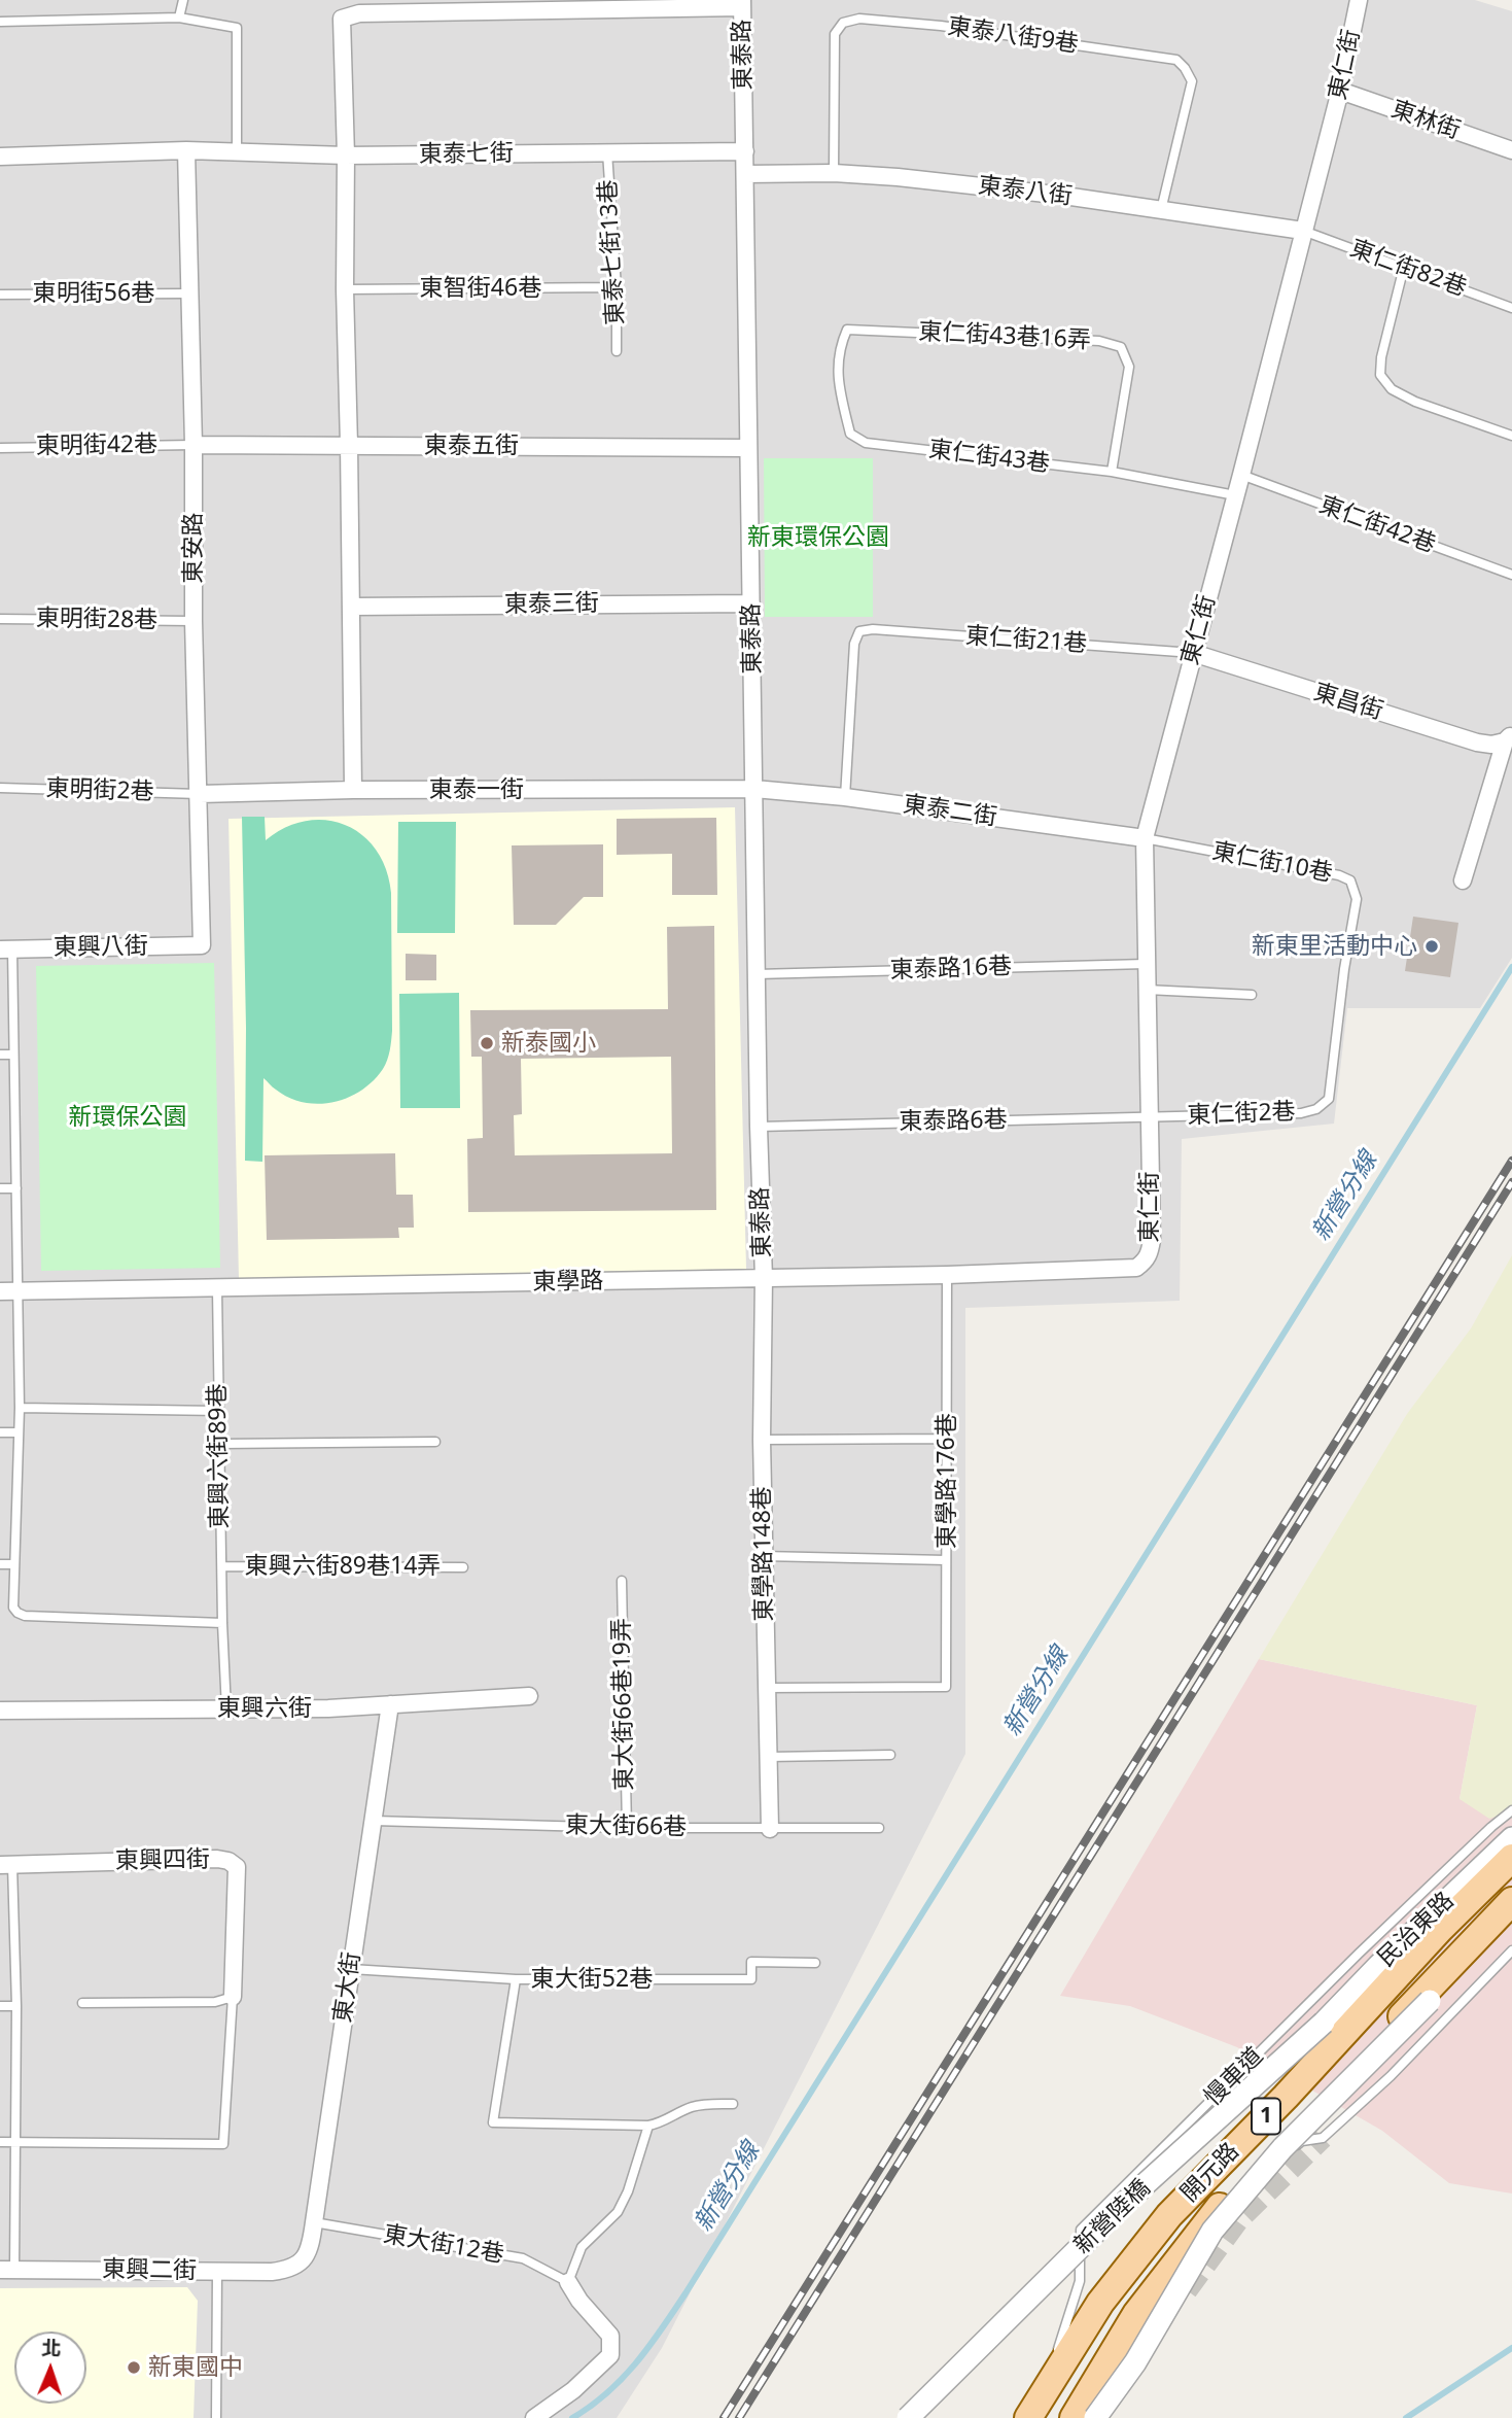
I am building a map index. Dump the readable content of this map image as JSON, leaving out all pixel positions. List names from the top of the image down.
{
  "streets": {
    "main road": ["1", "開元路"],
    "street": [
      "東泰路",
      "東仁街",
      "東林街",
      "東泰七街",
      "東泰八街",
      "東泰五街",
      "東安路",
      "東泰三街",
      "東昌街",
      "東泰一街",
      "東泰二街",
      "東興八街",
      "東學路",
      "東學路148巷",
      "東興六街",
      "東興四街",
      "民治東路",
      "東大街",
      "新營陸橋",
      "東興二街"
    ],
    "lane": [
      "東泰八街9巷",
      "東泰七街13巷",
      "東仁街82巷",
      "東智街46巷",
      "東明街56巷",
      "東仁街43巷16弄",
      "東明街42巷",
      "東仁街43巷",
      "東仁街42巷",
      "東明街28巷",
      "東仁街21巷",
      "東明街2巷",
      "東仁街10巷",
      "東泰路16巷",
      "東仁街2巷",
      "東泰路6巷",
      "東興六街89巷",
      "東學路176巷",
      "東興六街89巷14弄",
      "東大街66巷19弄",
      "東大街66巷",
      "東大街52巷",
      "慢車道",
      "東大街12巷"
    ]
  },
  "crossings": [
    ["東泰八街9巷", "東泰八街"],
    ["東泰路", "東泰七街"],
    ["東泰路", "東泰八街"],
    ["東泰路", "東泰五街"],
    ["東泰路", "東泰三街"],
    ["東泰路", "東泰一街"],
    ["東泰路", "東泰二街"],
    ["東泰路", "東泰路16巷"],
    ["東泰路", "東泰路6巷"],
    ["東泰路", "東學路"],
    ["東泰路", "東學路148巷"],
    ["東仁街", "東林街"],
    ["東仁街", "東泰八街"],
    ["東仁街", "東仁街82巷"],
    ["東仁街", "東仁街43巷"],
    ["東仁街", "東仁街42巷"],
    ["東仁街", "東仁街21巷"],
    ["東仁街", "東昌街"],
    ["東仁街", "東泰二街"],
    ["東仁街", "東仁街10巷"],
    ["東仁街", "東泰路16巷"],
    ["東仁街", "東仁街2巷"],
    ["東仁街", "東泰路6巷"],
    ["東仁街", "東學路"],
    ["東泰七街", "東泰七街13巷"],
    ["東泰七街", "東安路"],
    ["東泰八街", "東仁街82巷"],
    ["東泰七街13巷", "東智街46巷"],
    ["東明街56巷", "東安路"],
    ["東仁街43巷16弄", "東仁街43巷"],
    ["東明街42巷", "東泰五街"],
    ["東明街42巷", "東安路"],
    ["東泰五街", "東安路"],
    ["東安路", "東明街28巷"],
    ["東安路", "東泰一街"],
    ["東安路", "東明街2巷"],
    ["東安路", "東興八街"],
    ["東仁街21巷", "東昌街"],
    ["東仁街21巷", "東泰二街"],
    ["東泰一街", "東明街2巷"],
    ["東泰一街", "東泰二街"],
    ["東泰二街", "東仁街10巷"],
    ["東仁街10巷", "東仁街2巷"],
    ["東仁街2巷", "東泰路6巷"],
    ["東學路", "東興六街89巷"],
    ["東學路", "東學路176巷"],
    ["東學路", "東學路148巷"],
    ["東興六街89巷", "東興六街89巷14弄"],
    ["東興六街89巷", "東興六街"],
    ["東學路176巷", "東學路148巷"],
    ["東學路148巷", "東大街66巷"],
    ["東大街66巷19弄", "東大街66巷"],
    ["東興六街", "東大街"],
    ["東大街66巷", "東大街"],
    ["民治東路", "新營陸橋"],
    ["東大街52巷", "東大街"],
    ["東大街", "東大街12巷"],
    ["東大街", "東興二街"]
  ],
  "water": ["新營分線"],
  "parks": ["新東環保公園", "新環保公園"],
  "places": ["新東里活動中心", "新泰國小", "新東國中"],
  "north": "top"
}
